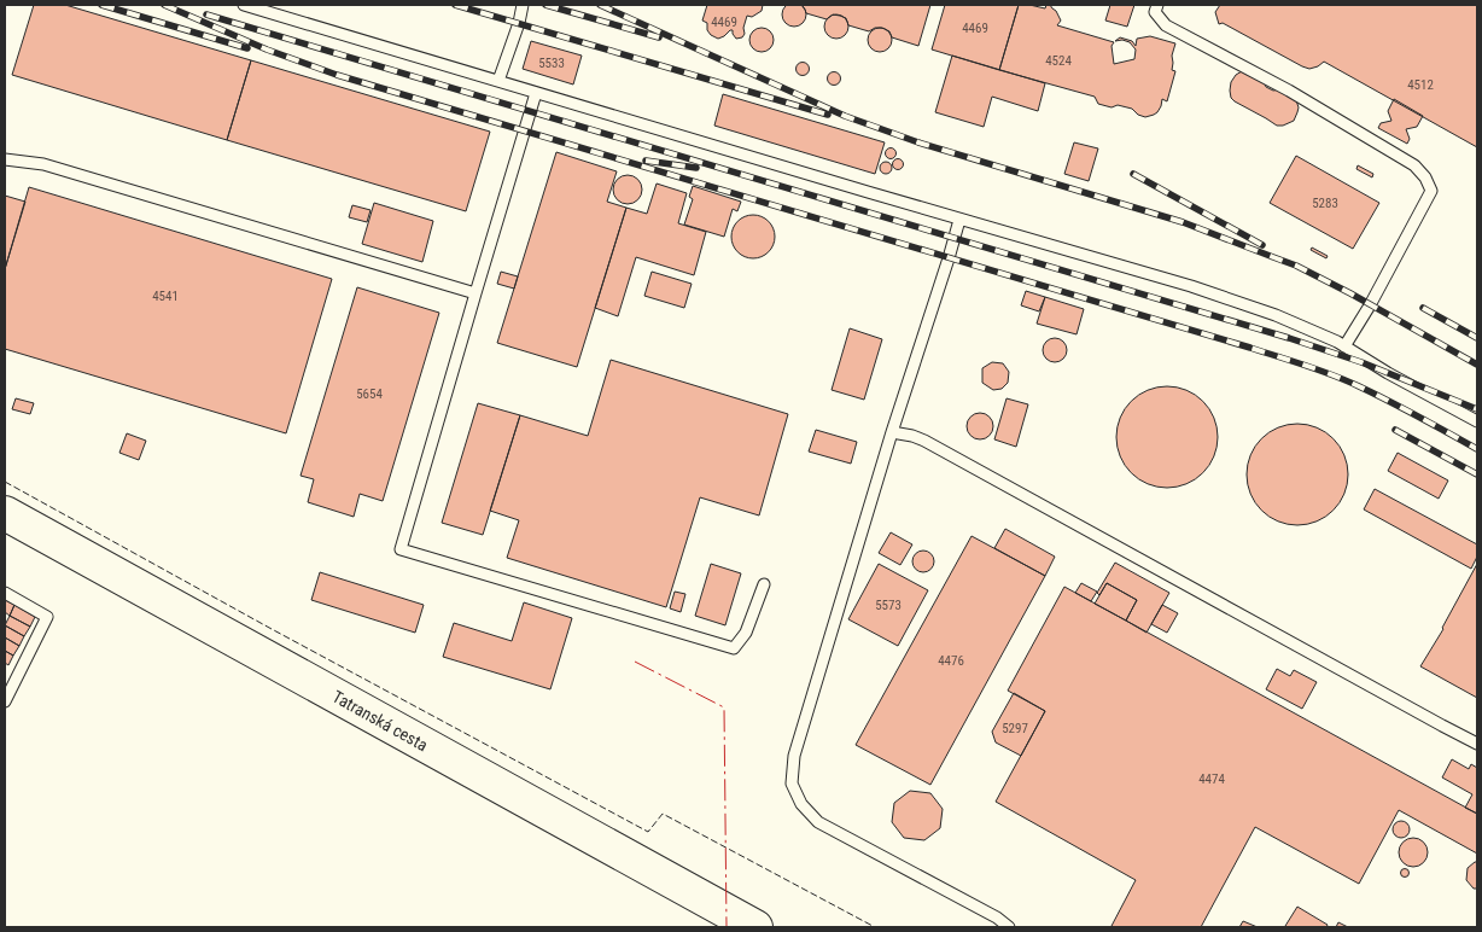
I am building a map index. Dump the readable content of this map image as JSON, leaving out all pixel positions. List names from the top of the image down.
{
  "streets": {
    "main road": ["Tatranská cesta"]
  },
  "house_numbers": [
    "4469",
    "4469",
    "4524",
    "5533",
    "4512",
    "5283",
    "4541",
    "5654",
    "5573",
    "4476",
    "5297",
    "4474"
  ]
}
